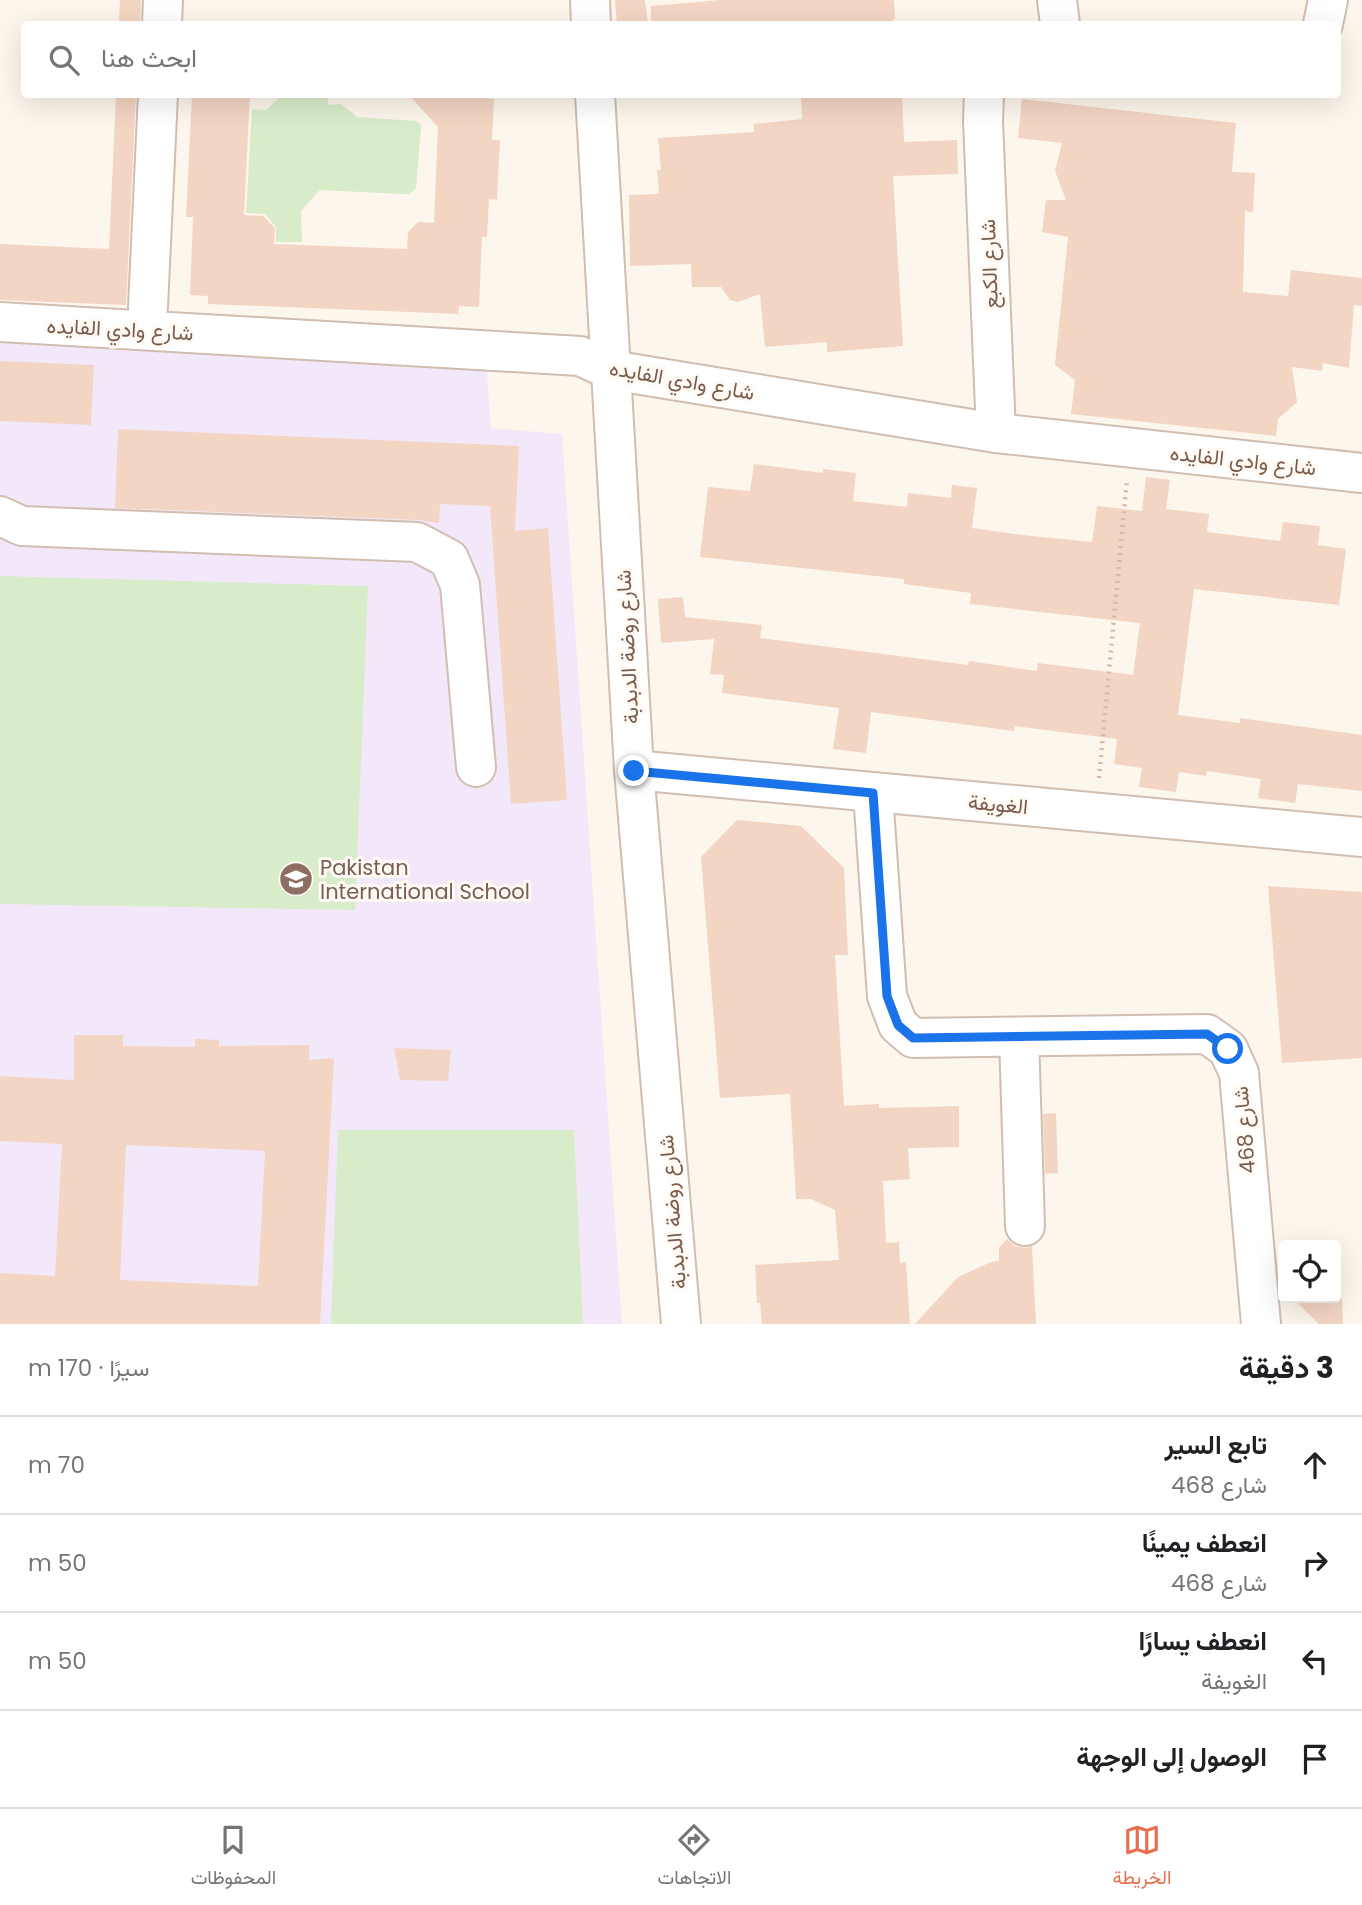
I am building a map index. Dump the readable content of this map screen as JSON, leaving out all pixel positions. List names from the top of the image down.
{
  "streets": {
    "street": [
      "شارع الكبع",
      "شارع وادي الفايده",
      "شارع روضة الدبدبة",
      "الغويفة",
      "شارع 468"
    ]
  },
  "crossings": [
    ["شارع الكبع", "شارع وادي الفايده"],
    ["شارع وادي الفايده", "شارع روضة الدبدبة"],
    ["شارع روضة الدبدبة", "الغويفة"],
    ["الغويفة", "شارع 468"]
  ],
  "places": {
    "school or university": ["Pakistan International School"]
  },
  "page": {
    "search": "ابحث هنا",
    "heading": ["3 دقيقة", "سيرًا · 170 m"],
    "list": [
      ["تابع السير", "شارع 468", "70 m"],
      ["انعطف يمينًا", "شارع 468", "50 m"],
      ["انعطف يسارًا", "الغويفة", "50 m"],
      "الوصول إلى الوجهة"
    ],
    "nav": ["الخريطة", "الاتجاهات", "المحفوظات"]
  }
}
